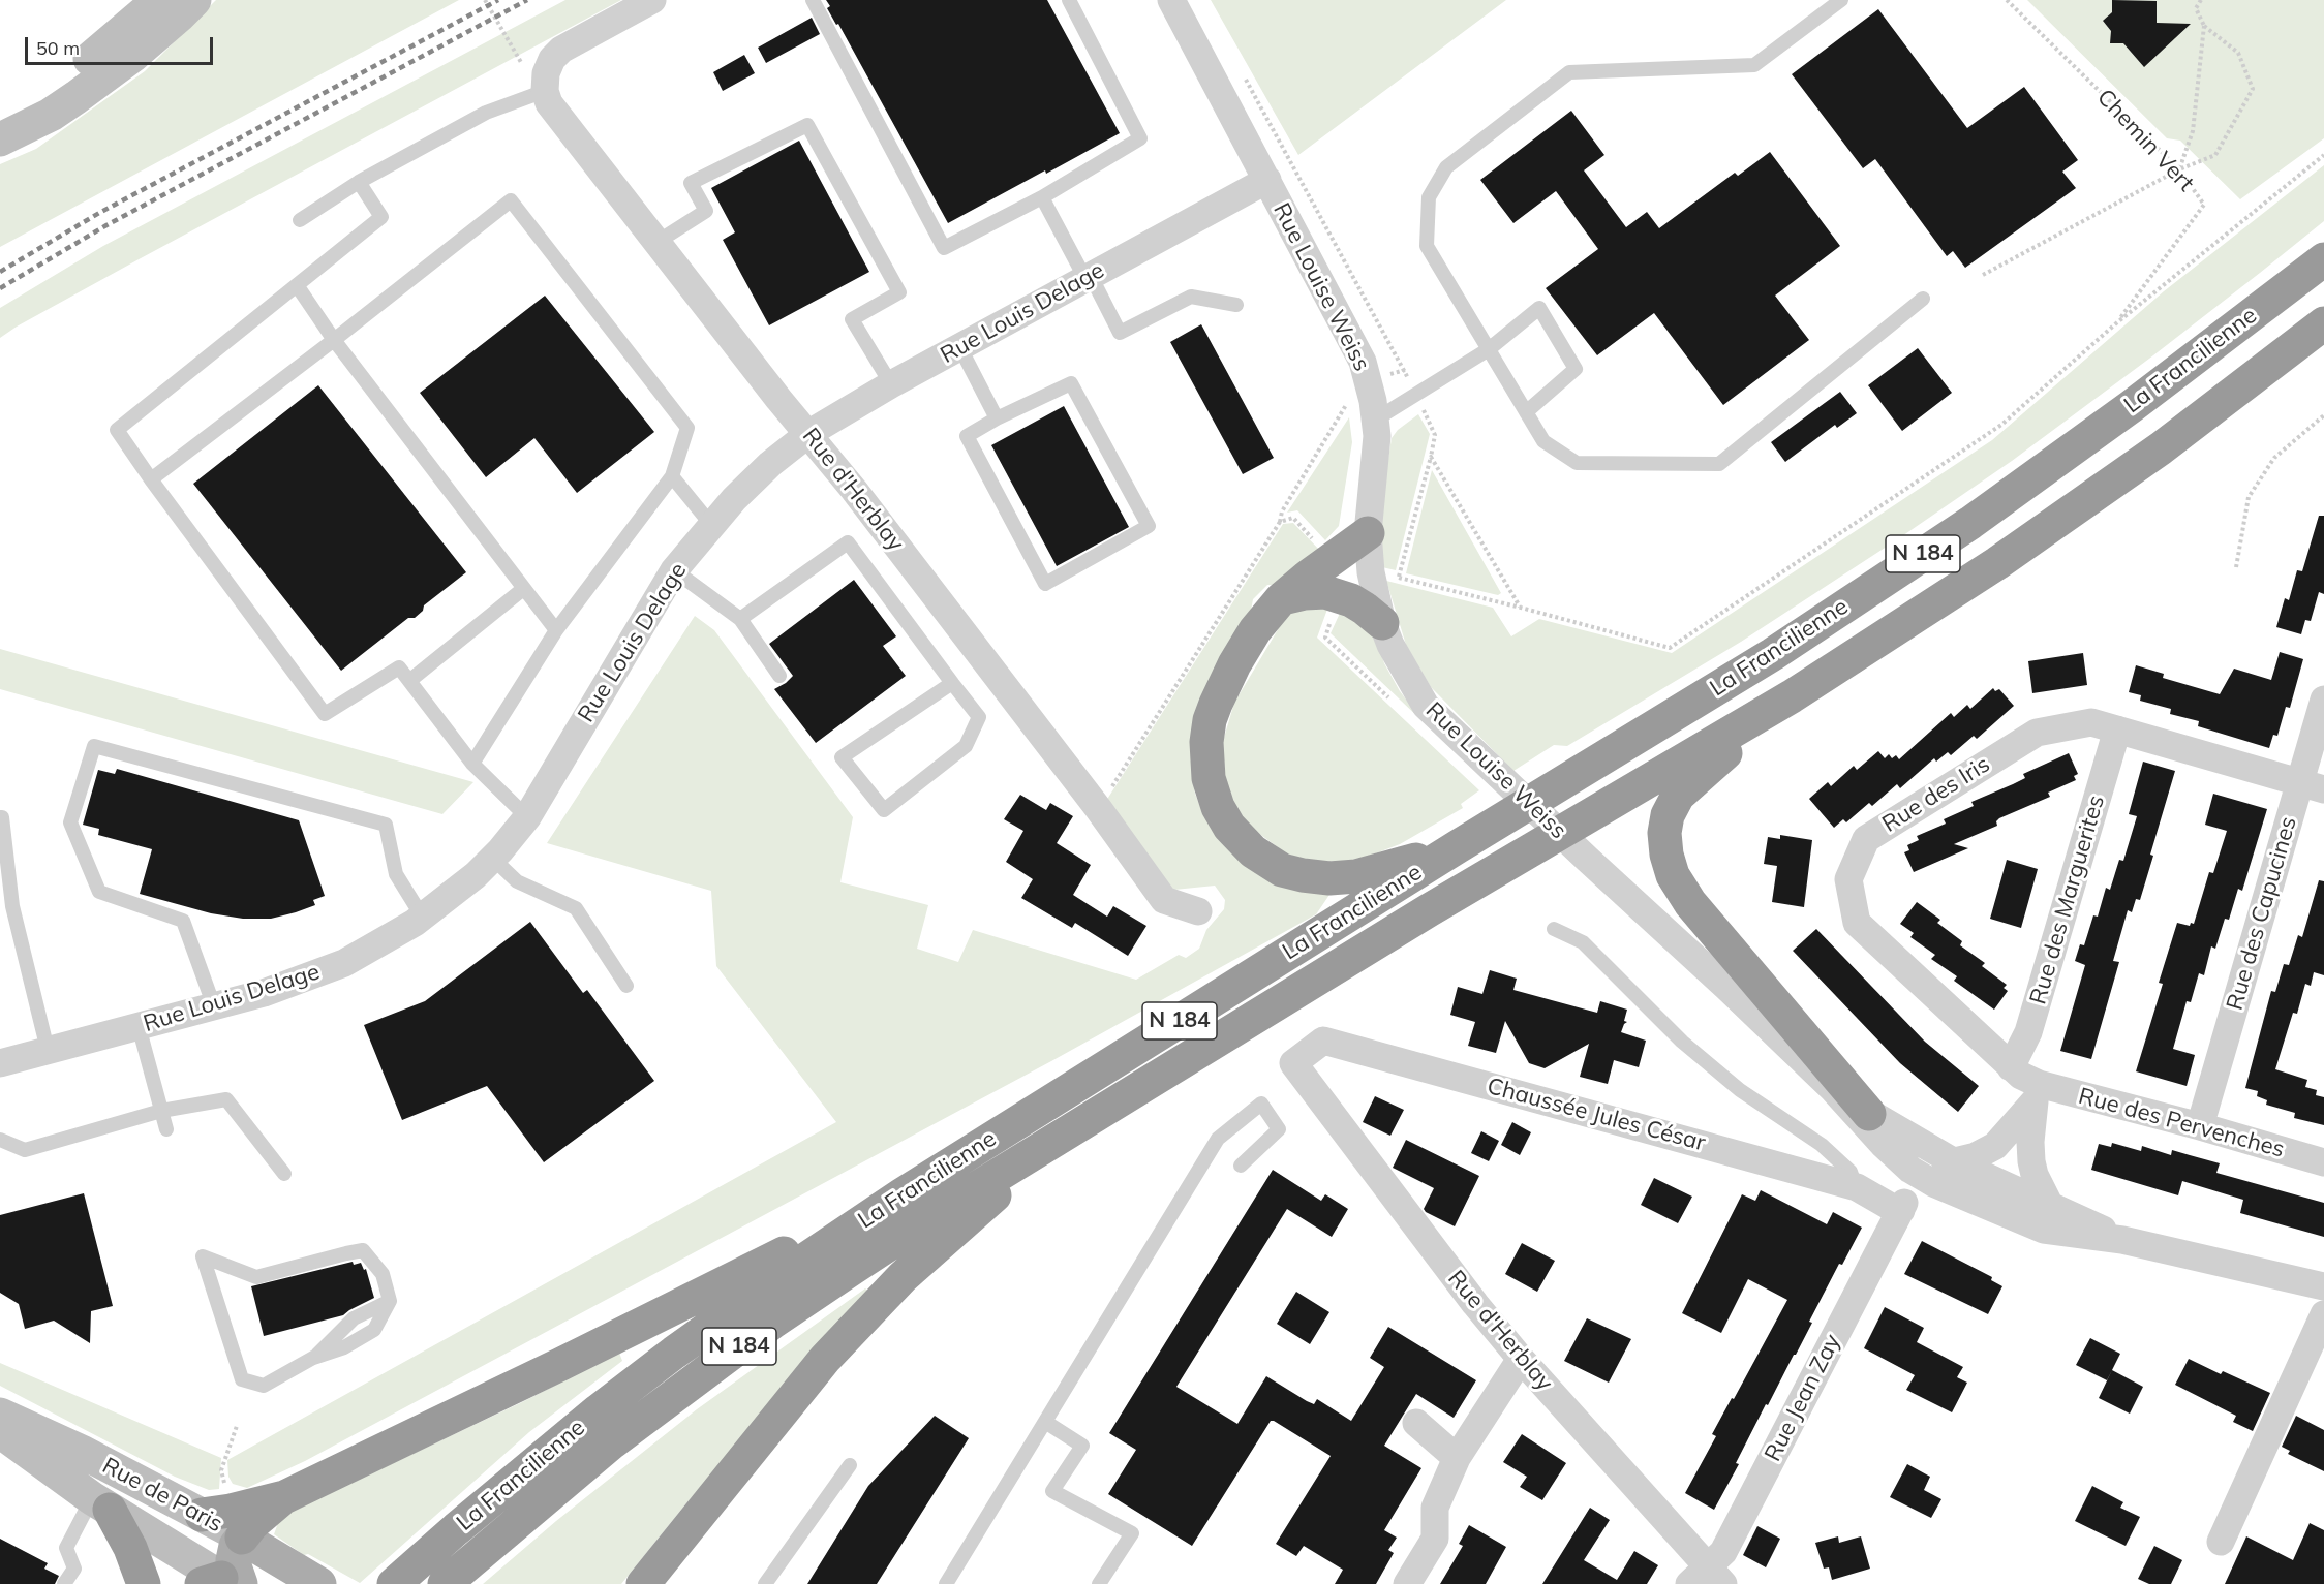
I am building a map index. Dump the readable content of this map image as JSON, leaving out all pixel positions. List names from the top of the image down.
{
  "streets": {
    "highway": ["La Francilienne", "N 184"],
    "main road": ["Rue de Paris"],
    "street": [
      "Rue Louise Weiss",
      "Rue Louis Delage",
      "Rue d'Herblay",
      "Rue des Iris",
      "Rue des Marguerites",
      "Rue des Capucines",
      "Chaussée Jules César",
      "Rue des Pervenches",
      "Rue Jean Zay"
    ],
    "path": ["Chemin Vert"]
  },
  "crossings": [
    ["Rue Louise Weiss", "Rue Louis Delage"],
    ["Rue Louise Weiss", "Chaussée Jules César"],
    ["Rue Louise Weiss", "Rue Jean Zay"],
    ["Rue Louis Delage", "Rue d'Herblay"],
    ["Rue d'Herblay", "Chaussée Jules César"],
    ["Rue d'Herblay", "Rue Jean Zay"],
    ["Rue des Iris", "Rue des Marguerites"],
    ["Rue des Iris", "Rue des Capucines"],
    ["Rue des Iris", "Rue des Pervenches"],
    ["Rue des Capucines", "Rue des Pervenches"],
    ["Chaussée Jules César", "Rue Jean Zay"]
  ],
  "scale_bar": "50 m"
}
